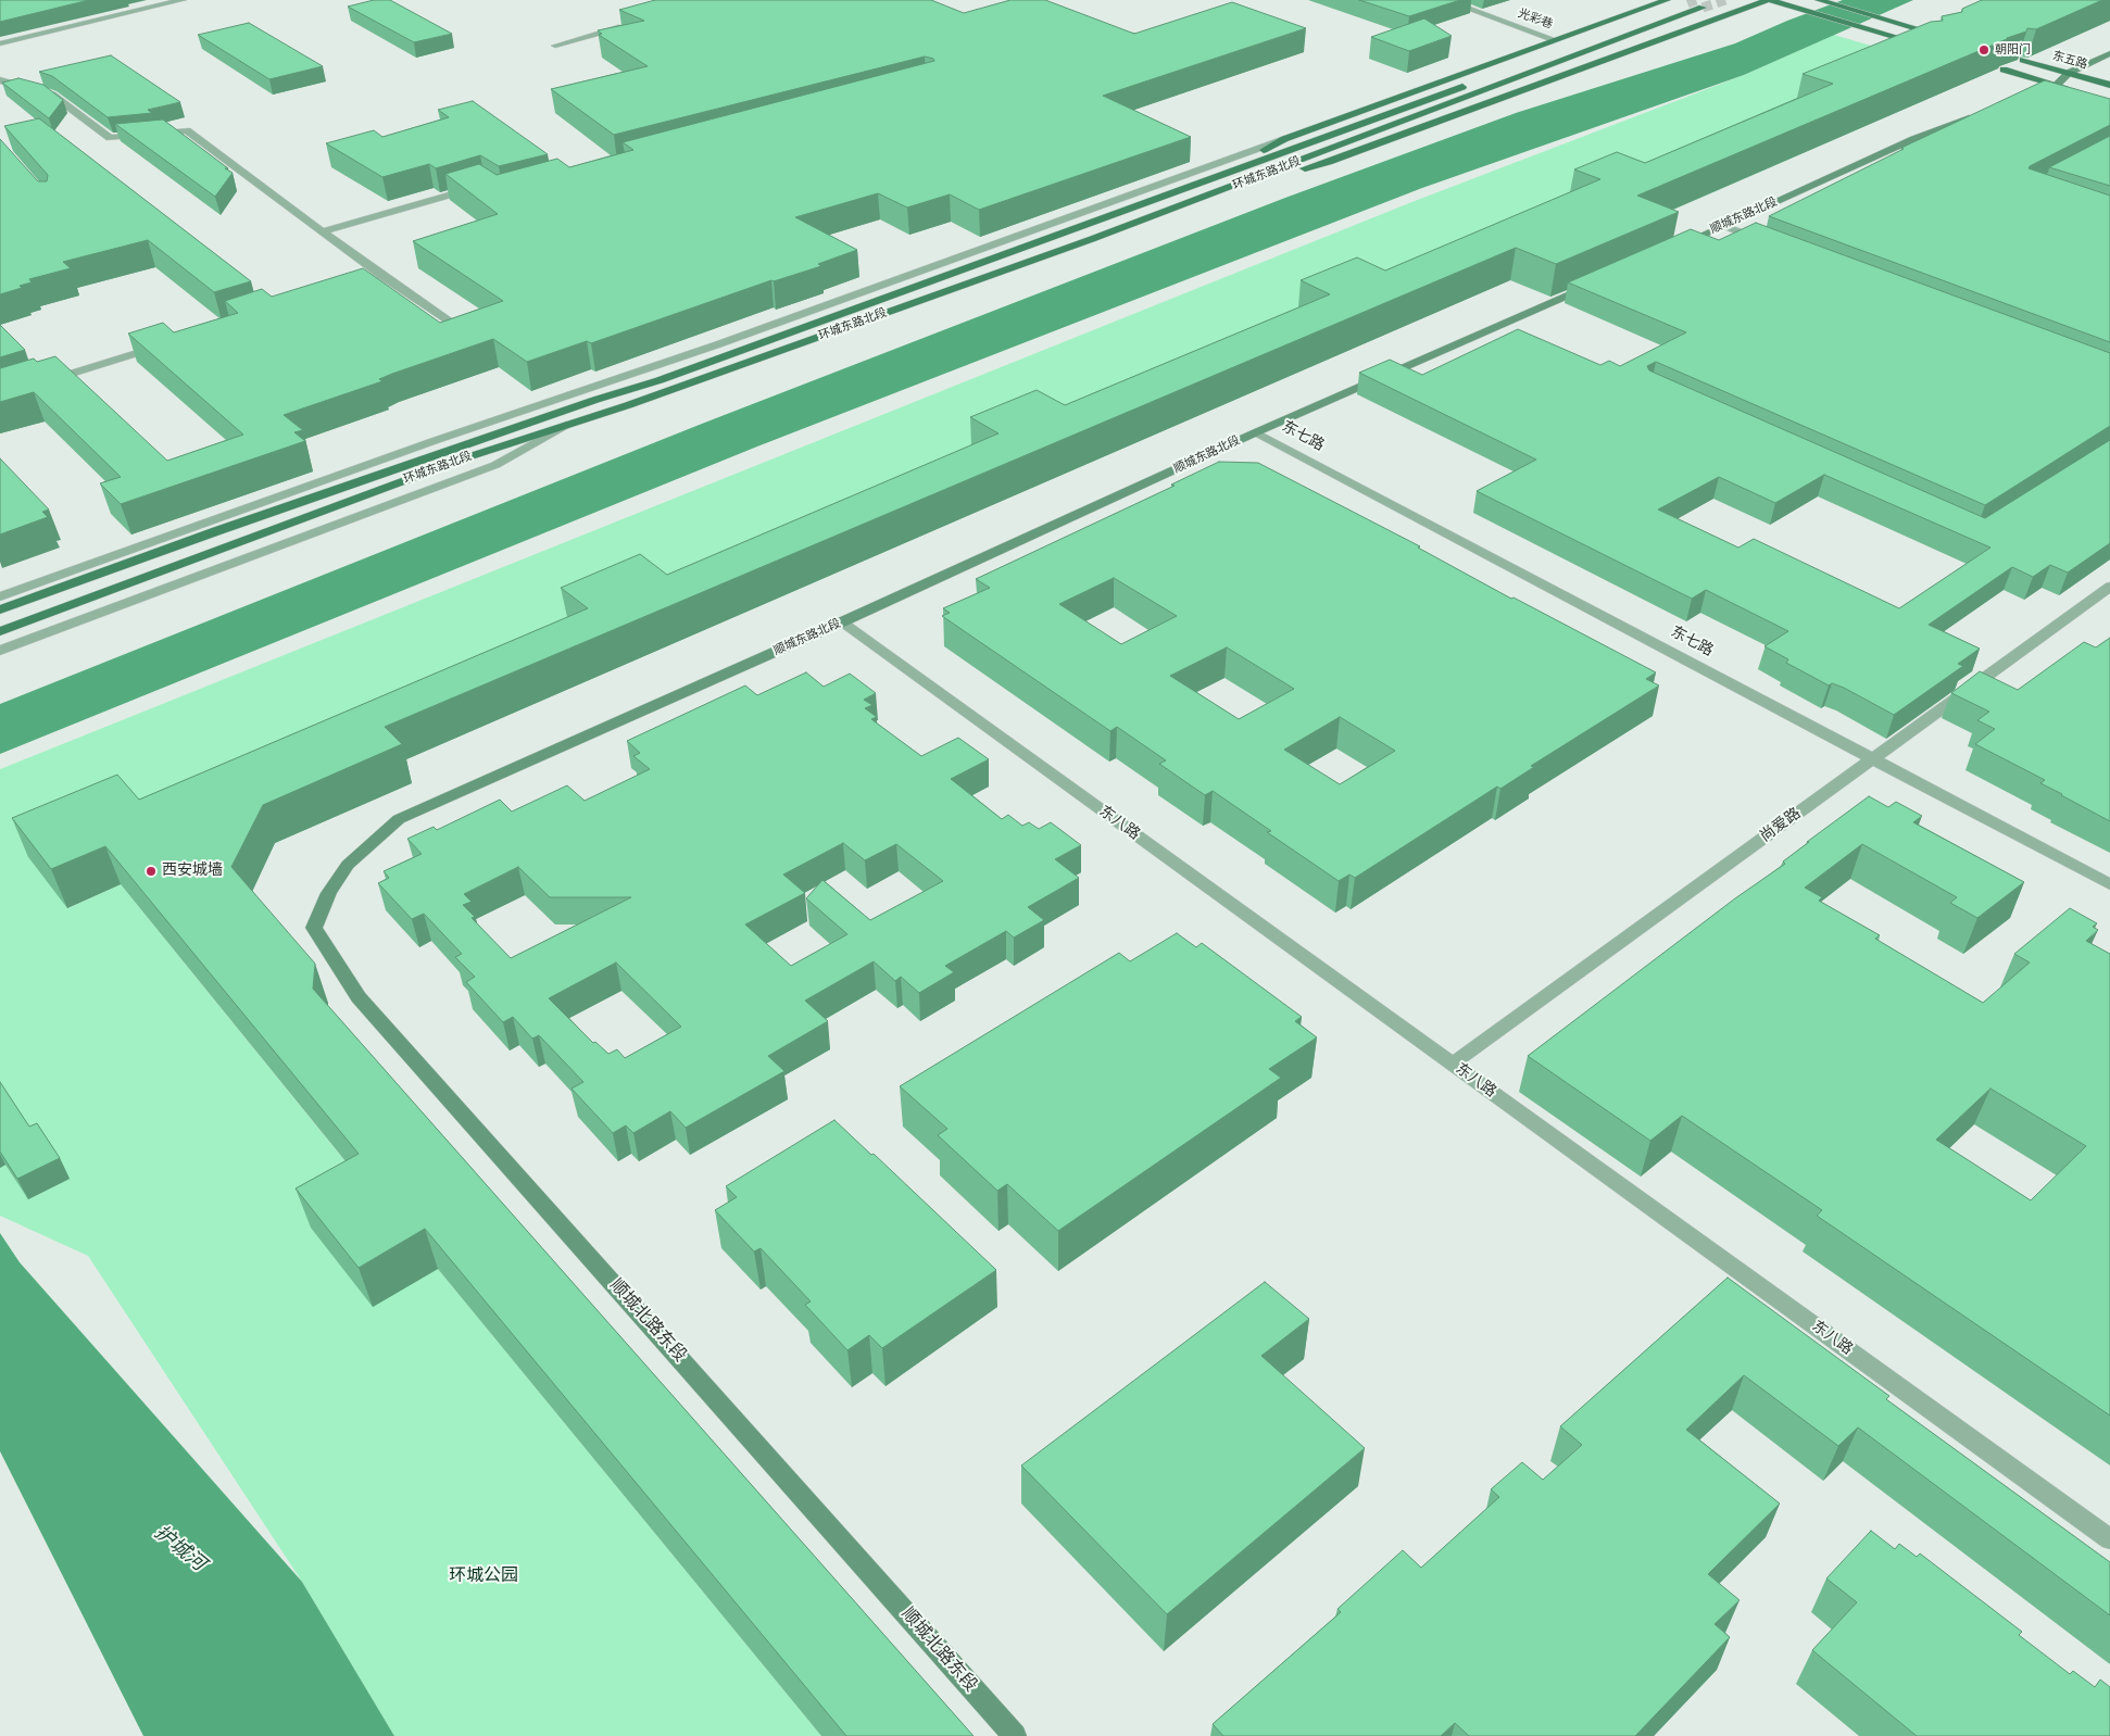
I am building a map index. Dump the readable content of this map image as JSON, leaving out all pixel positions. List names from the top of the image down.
{
  "streets": {
    "main road": ["东五路", "环城东路北段"],
    "street": [
      "光彩巷",
      "顺城东路北段",
      "东七路",
      "东八路",
      "尚爱路",
      "顺城北路东段"
    ]
  },
  "crossings": [
    ["顺城东路北段", "东七路"],
    ["顺城东路北段", "东八路"],
    ["顺城东路北段", "顺城北路东段"],
    ["东七路", "尚爱路"],
    ["东八路", "尚爱路"]
  ],
  "water": ["护城河"],
  "parks": ["环城公园"],
  "places": ["朝阳门", "西安城墙"]
}
